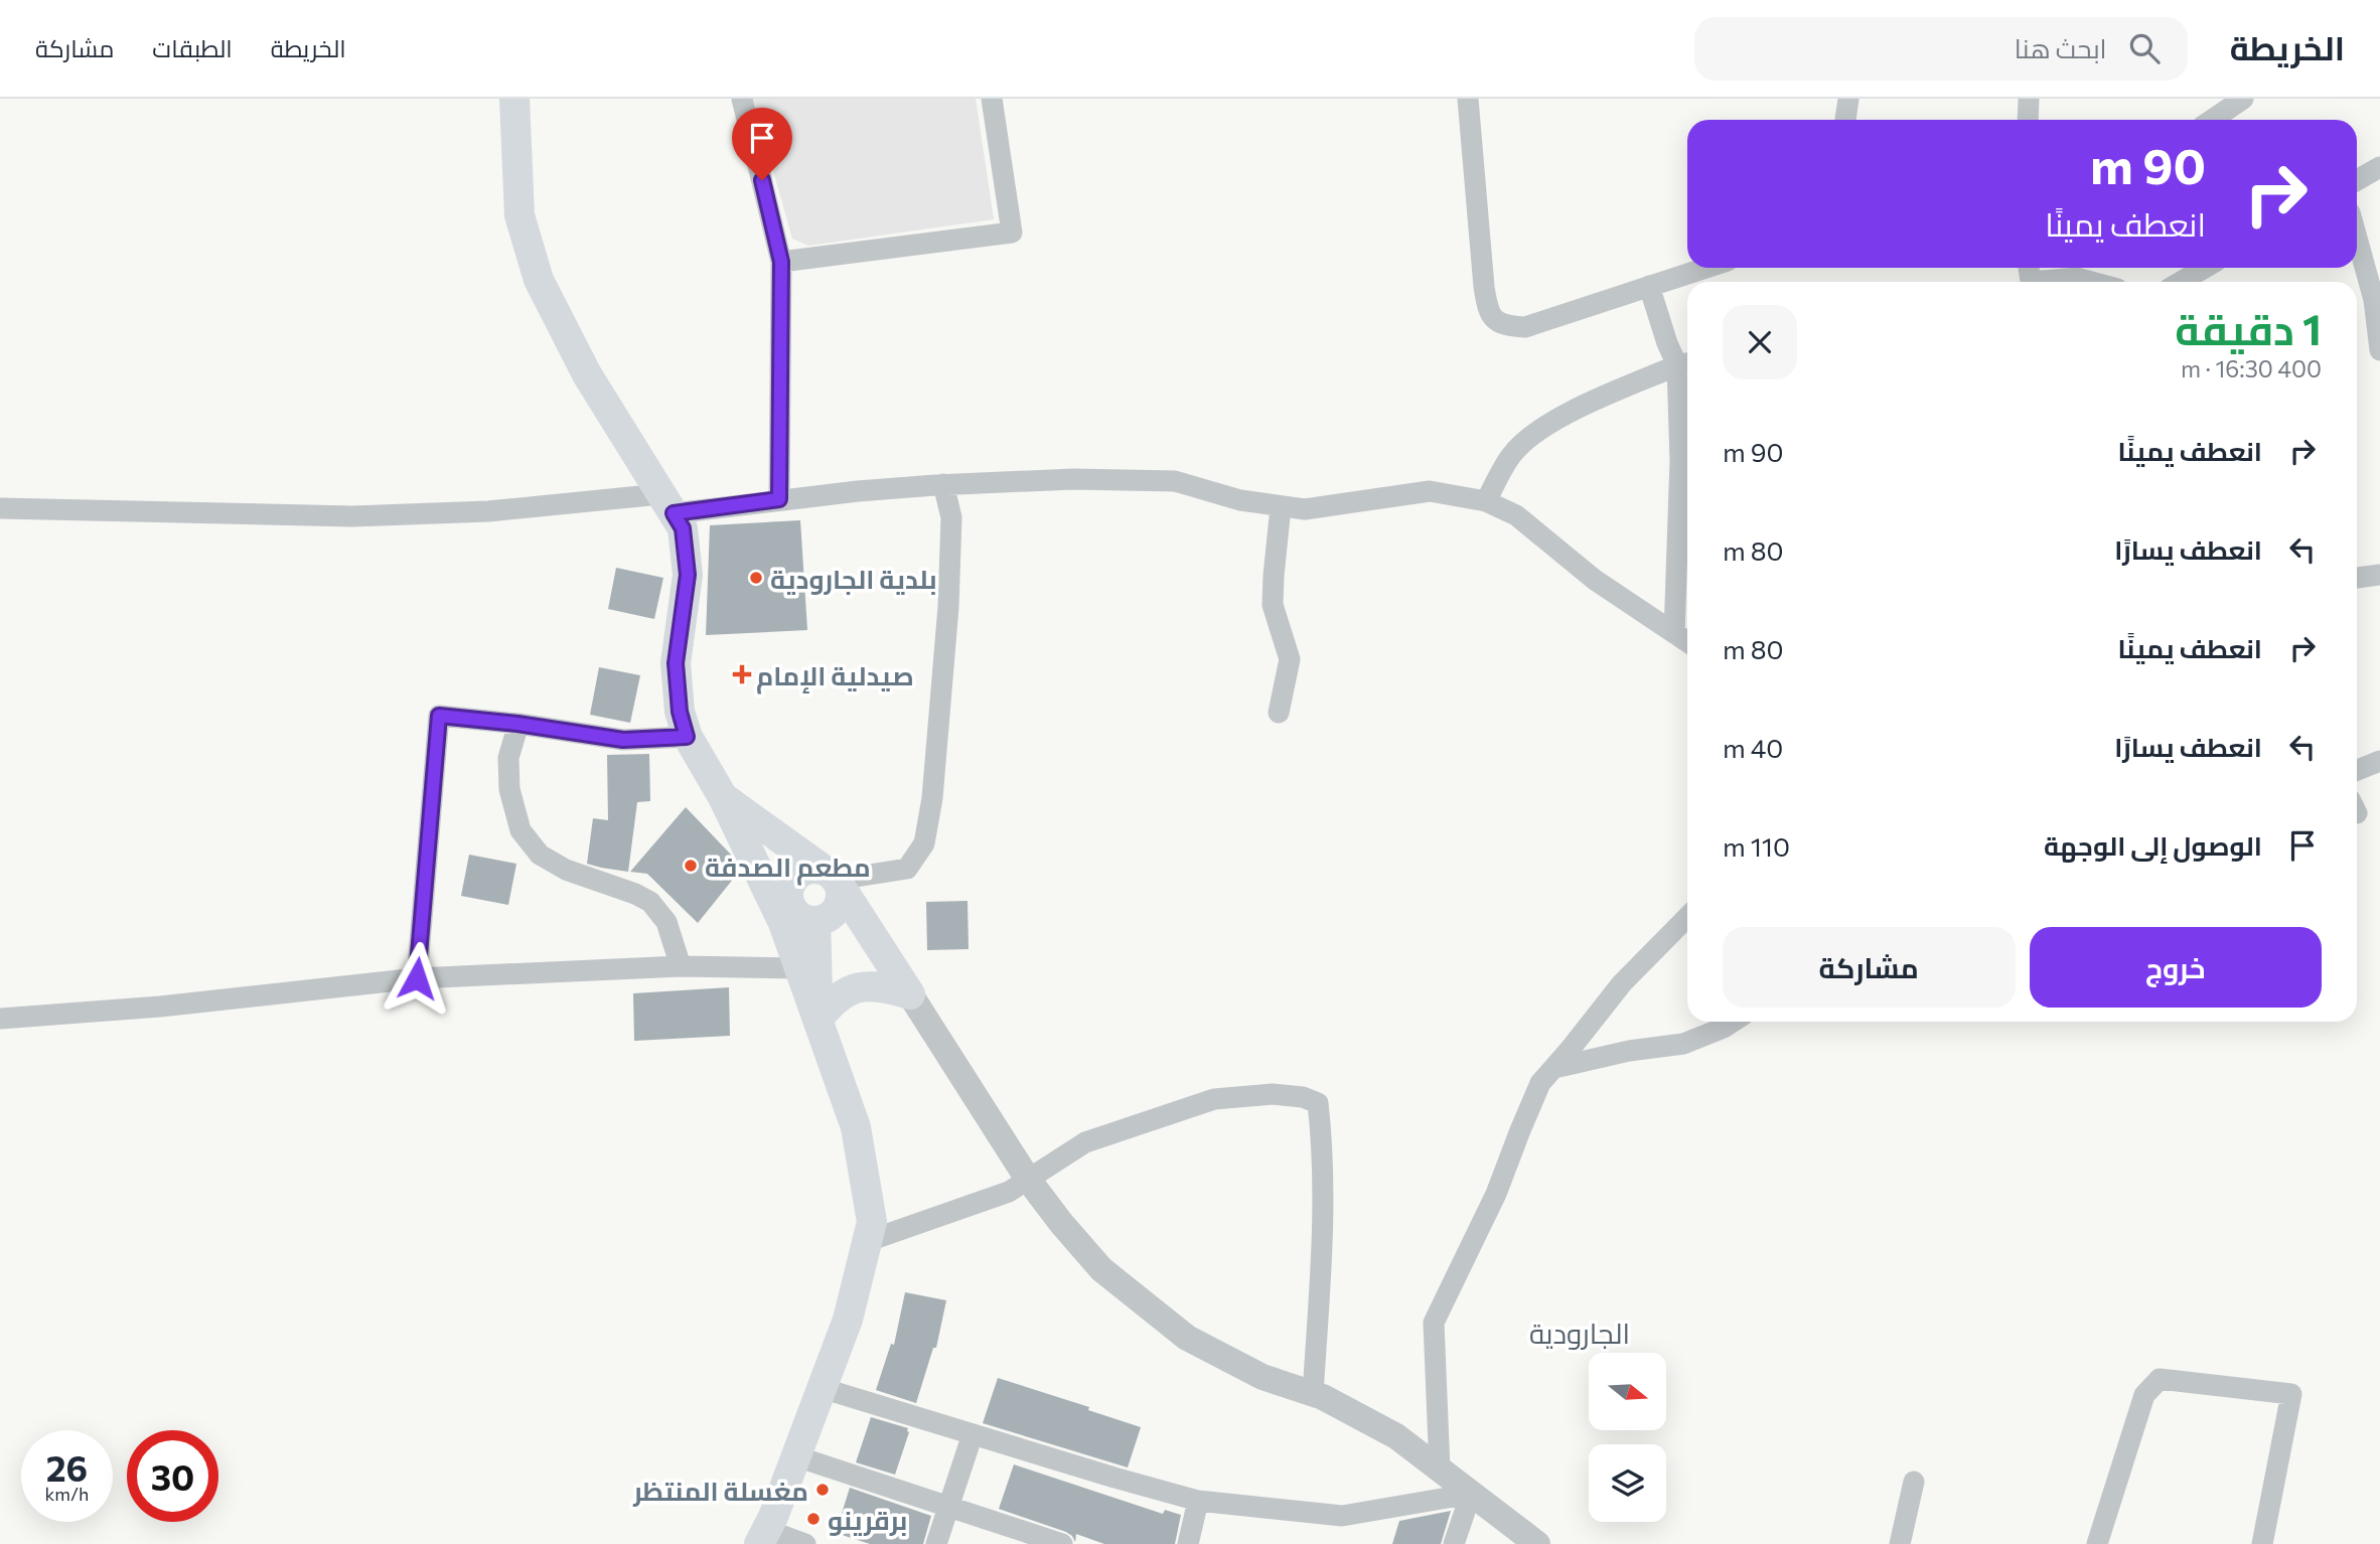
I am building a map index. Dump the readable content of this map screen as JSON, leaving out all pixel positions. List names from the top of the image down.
{
  "districts": ["الجارودية"],
  "places": {
    "other": [
      "بلدية الجارودية",
      "مطعم الصدفة",
      "مغسلة المنتظر",
      "برقرينو"
    ],
    "health": ["صيدلية الإمام"]
  },
  "north": "right",
  "page": {
    "header": "الخريطة",
    "search": "ابحث هنا",
    "nav": ["الخريطة", "الطبقات", "مشاركة"],
    "turn": ["90 m", "انعطف يمينًا"],
    "heading": ["1 دقيقة", "400 m · 16:30"],
    "list": [
      {
        "name": "انعطف يمينًا",
        "value": "90 m"
      },
      {
        "name": "انعطف يسارًا",
        "value": "80 m"
      },
      {
        "name": "انعطف يمينًا",
        "value": "80 m"
      },
      {
        "name": "انعطف يسارًا",
        "value": "40 m"
      },
      {
        "name": "الوصول إلى الوجهة",
        "value": "110 m"
      }
    ],
    "buttons": ["خروج", "مشاركة"],
    "speed": "26 km/h",
    "limit": "30"
  }
}
